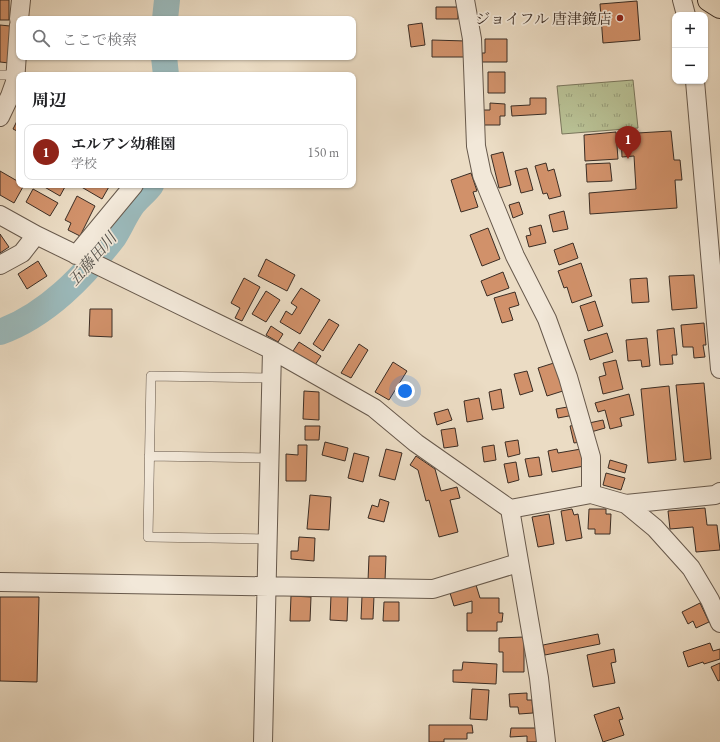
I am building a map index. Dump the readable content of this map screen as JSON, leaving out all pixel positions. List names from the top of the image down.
{
  "water": ["五藤田川"],
  "places": ["ジョイフル 唐津鏡店"],
  "page": {
    "map_buttons": ["+", "−"],
    "search": "ここで検索",
    "heading": "周辺",
    "list": [
      {
        "mark": "1",
        "name": "エルアン幼稚園",
        "note": "学校",
        "value": "150 m"
      }
    ],
    "pins": "1"
  }
}
